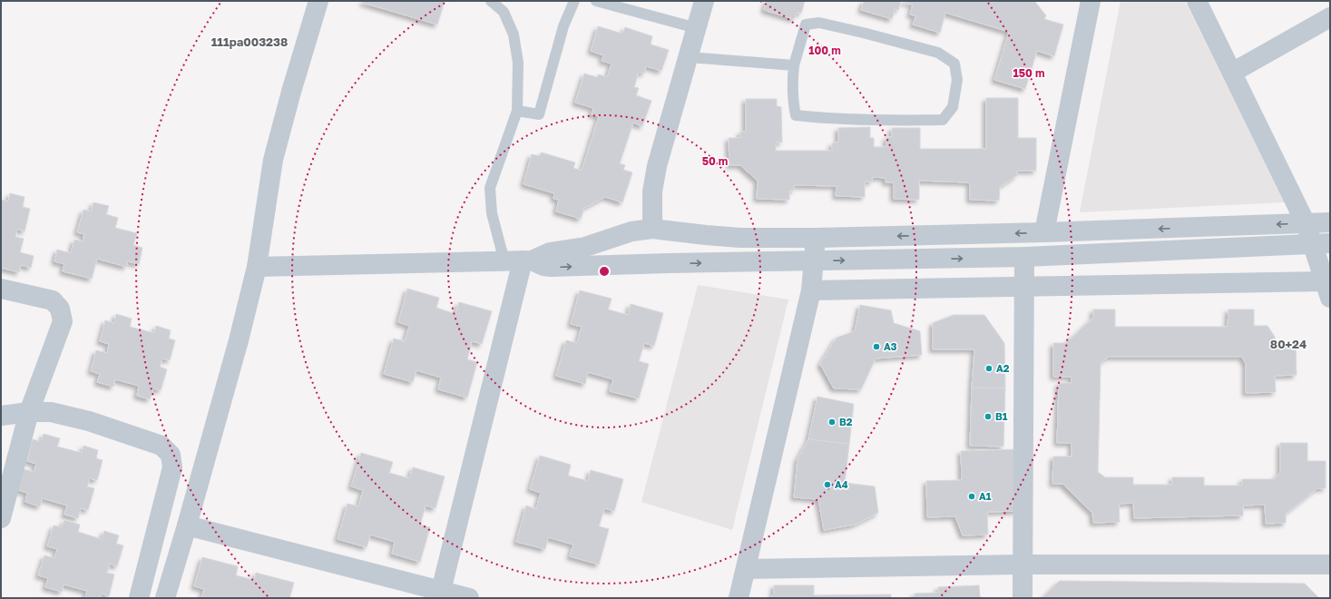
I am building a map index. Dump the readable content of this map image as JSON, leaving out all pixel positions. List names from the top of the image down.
{
  "districts": ["111pa003238", "80+24"],
  "places": [
    "A3",
    "A2",
    "B1",
    "B2",
    "A4",
    "A1"
  ],
  "rings": ["100 m", "150 m", "50 m"]
}
